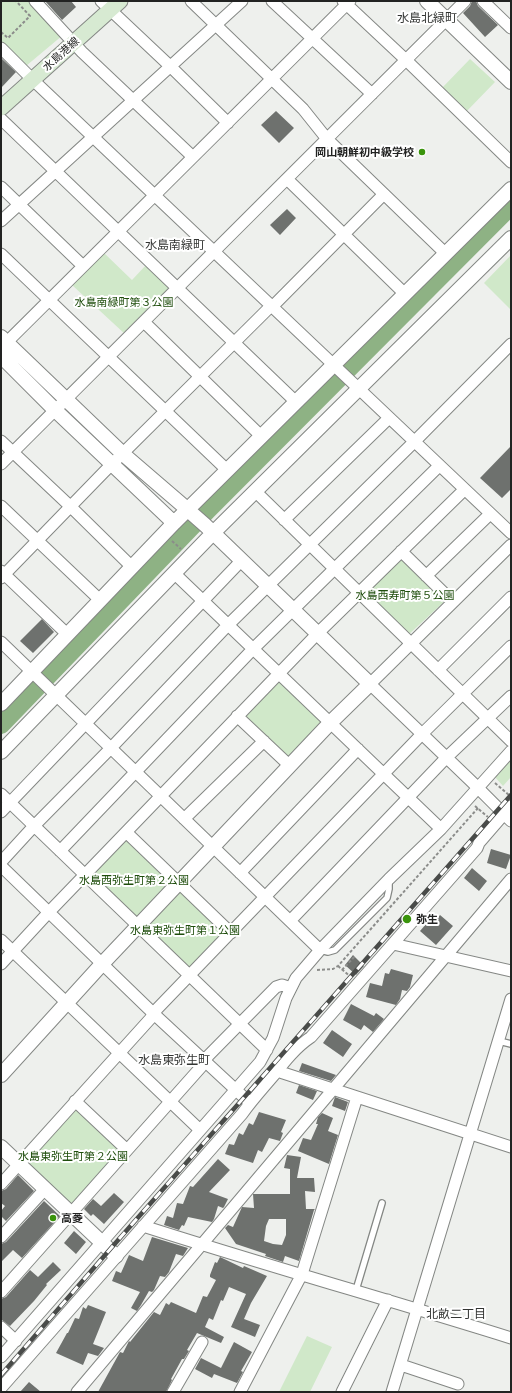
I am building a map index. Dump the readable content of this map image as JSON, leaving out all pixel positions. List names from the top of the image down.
{
  "streets": {
    "main road": ["水島港線"]
  },
  "districts": [
    "水島北緑町",
    "水島南緑町",
    "水島東弥生町",
    "北畝二丁目"
  ],
  "parks": [
    "水島南緑町第３公園",
    "水島西寿町第５公園",
    "水島西弥生町第２公園",
    "水島東弥生町第１公園",
    "水島東弥生町第２公園"
  ],
  "places": ["岡山朝鮮初中級学校", "弥生", "高菱"]
}
